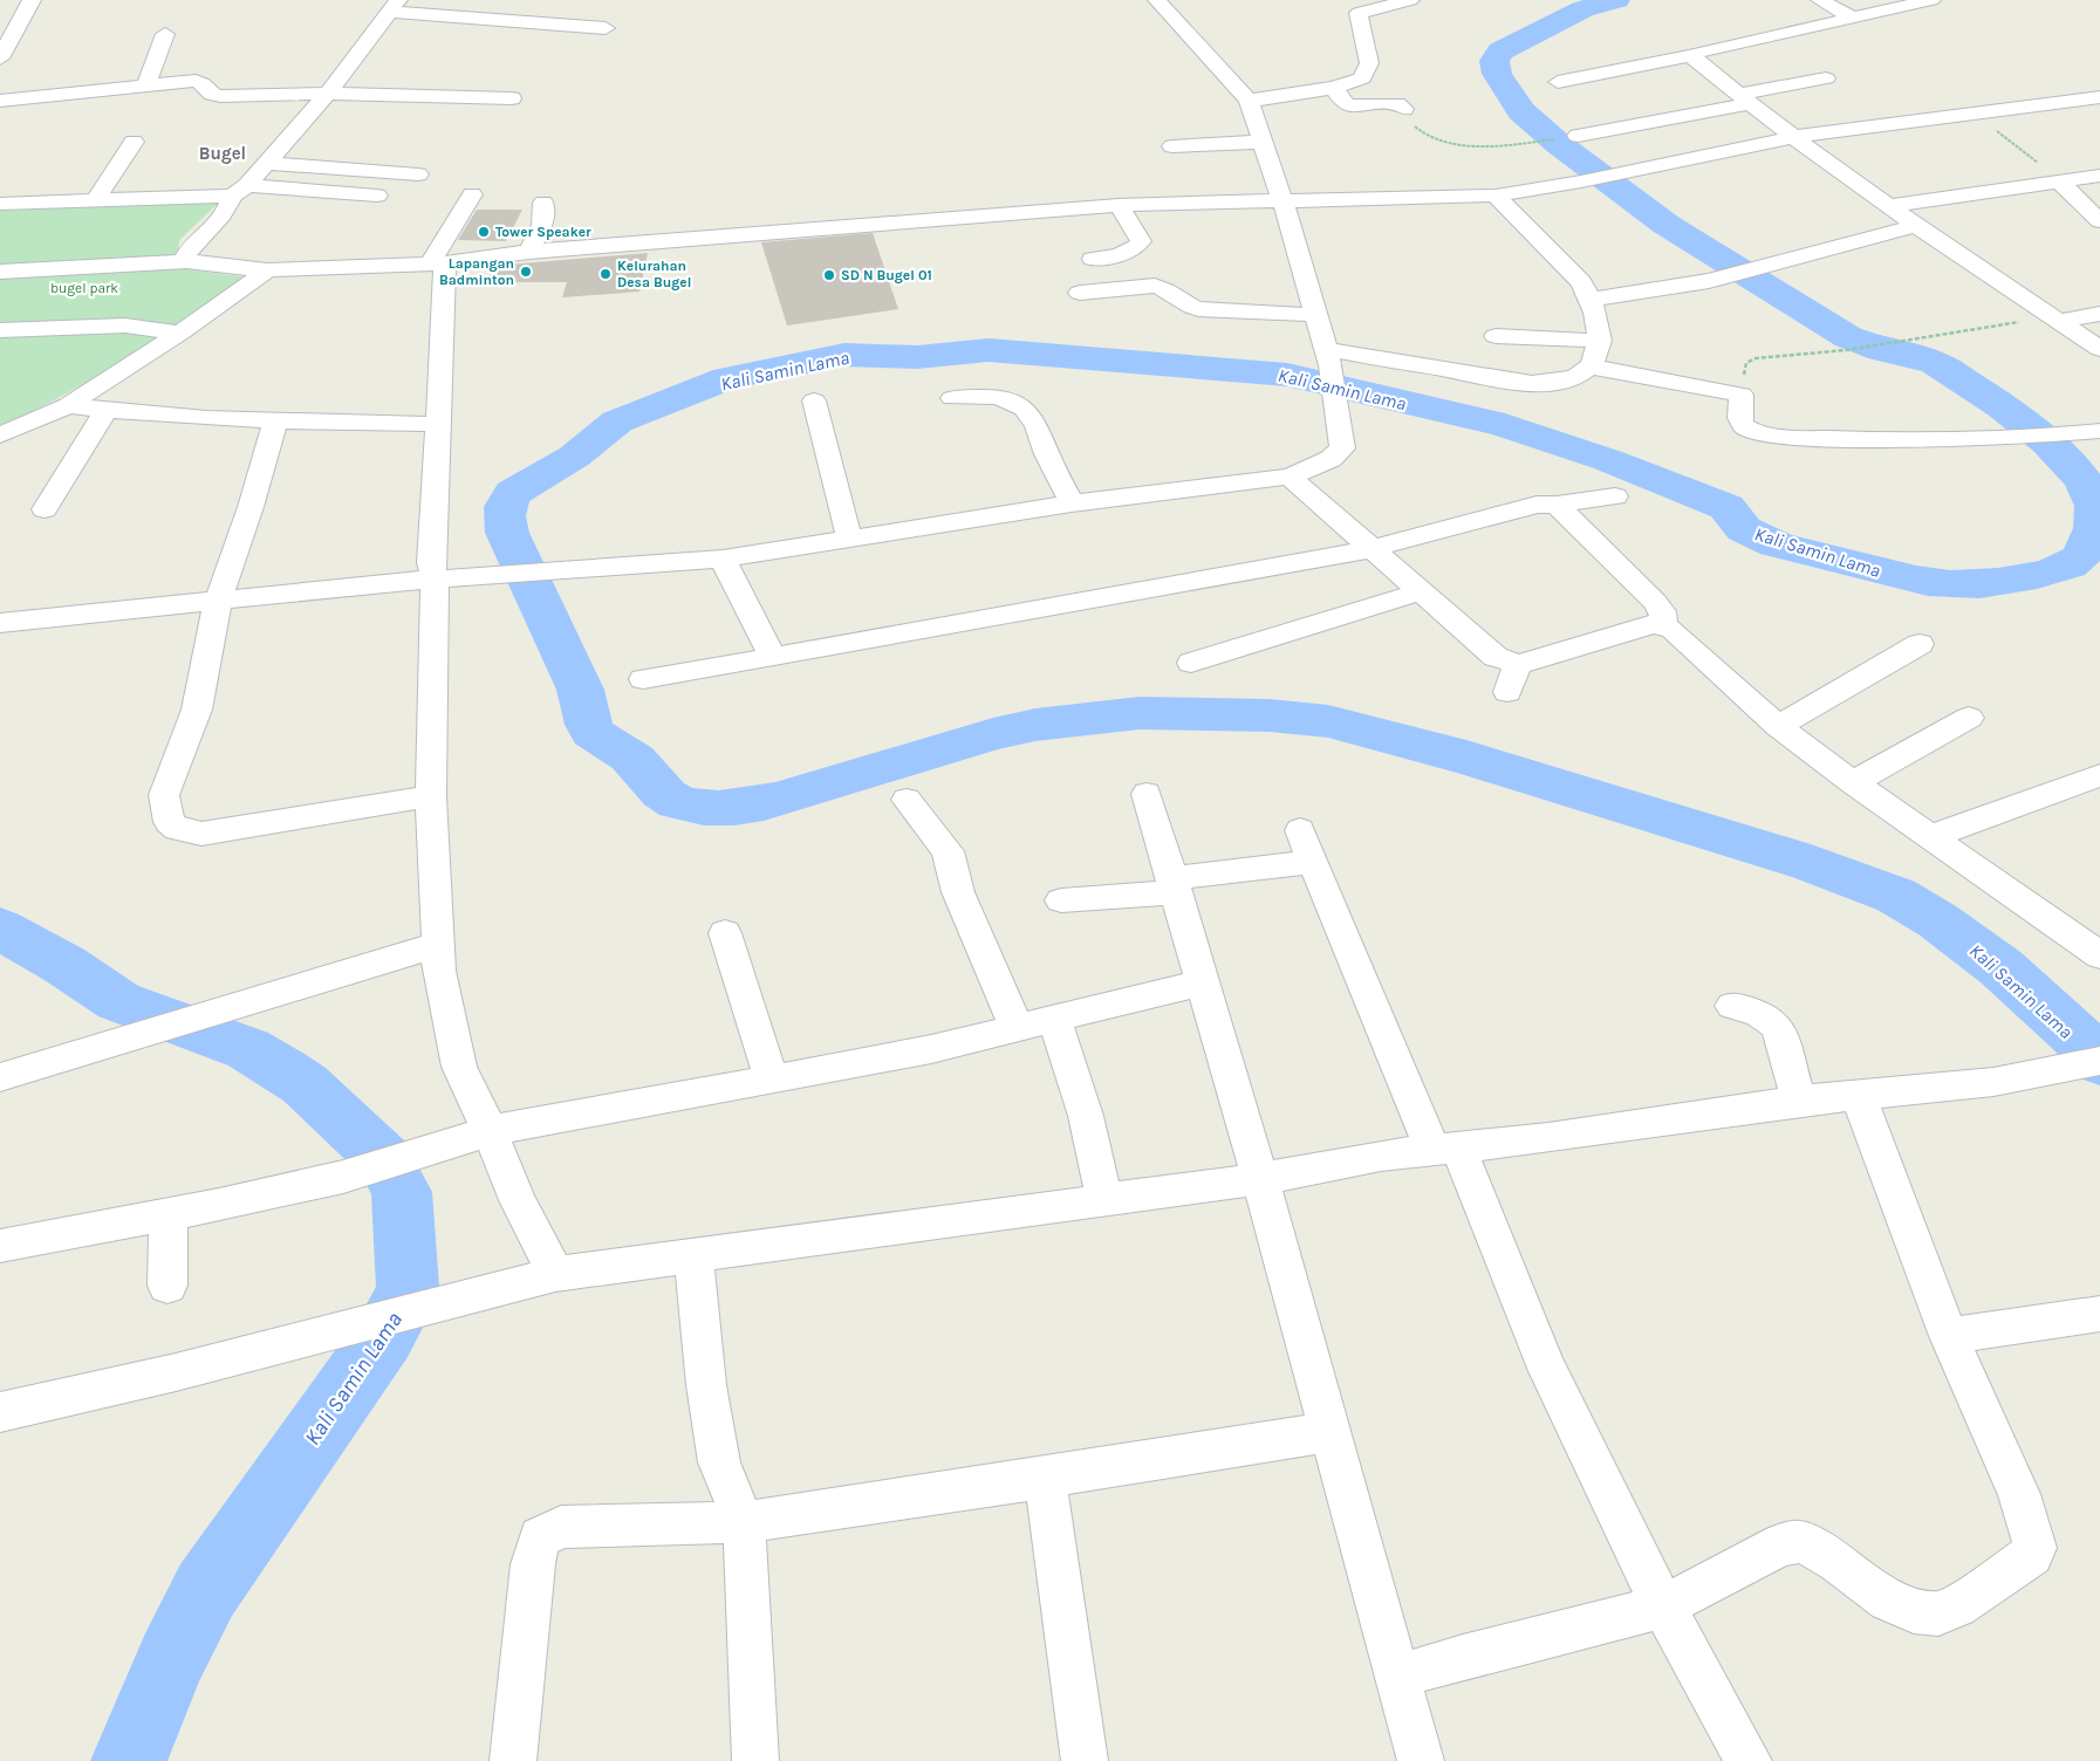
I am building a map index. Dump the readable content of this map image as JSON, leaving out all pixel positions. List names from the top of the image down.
{
  "districts": ["Bugel"],
  "water": ["Kali Samin Lama"],
  "parks": ["bugel park"],
  "places": [
    "Tower Speaker",
    "Lapangan Badminton",
    "Kelurahan Desa Bugel",
    "SD N Bugel 01"
  ]
}
